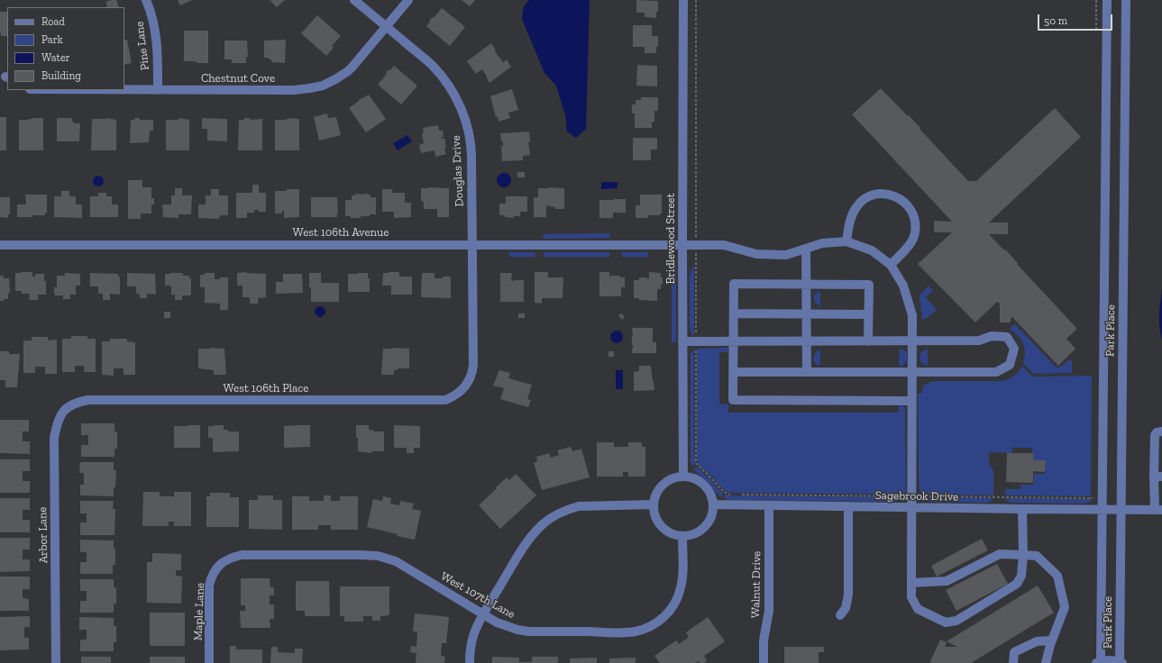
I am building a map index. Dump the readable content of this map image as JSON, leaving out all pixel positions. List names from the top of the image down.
{
  "streets": {
    "street": [
      "Pine Lane",
      "Chestnut Cove",
      "Douglas Drive",
      "West 106th Avenue",
      "Bridlewood Street",
      "Park Place",
      "West 106th Place",
      "Sagebrook Drive",
      "Arbor Lane",
      "Walnut Drive",
      "West 107th Lane",
      "Maple Lane"
    ]
  },
  "crossings": [
    ["Pine Lane", "Chestnut Cove"],
    ["Chestnut Cove", "Douglas Drive"],
    ["Douglas Drive", "West 106th Avenue"],
    ["Douglas Drive", "West 106th Place"],
    ["West 106th Avenue", "Bridlewood Street"],
    ["Bridlewood Street", "Sagebrook Drive"],
    ["Bridlewood Street", "West 107th Lane"],
    ["Park Place", "Sagebrook Drive"],
    ["West 106th Place", "Arbor Lane"],
    ["Sagebrook Drive", "Walnut Drive"],
    ["Sagebrook Drive", "West 107th Lane"],
    ["West 107th Lane", "Maple Lane"]
  ],
  "legend": [
    "Road",
    "Park",
    "Water",
    "Building"
  ],
  "scale_bar": "50 m"
}
